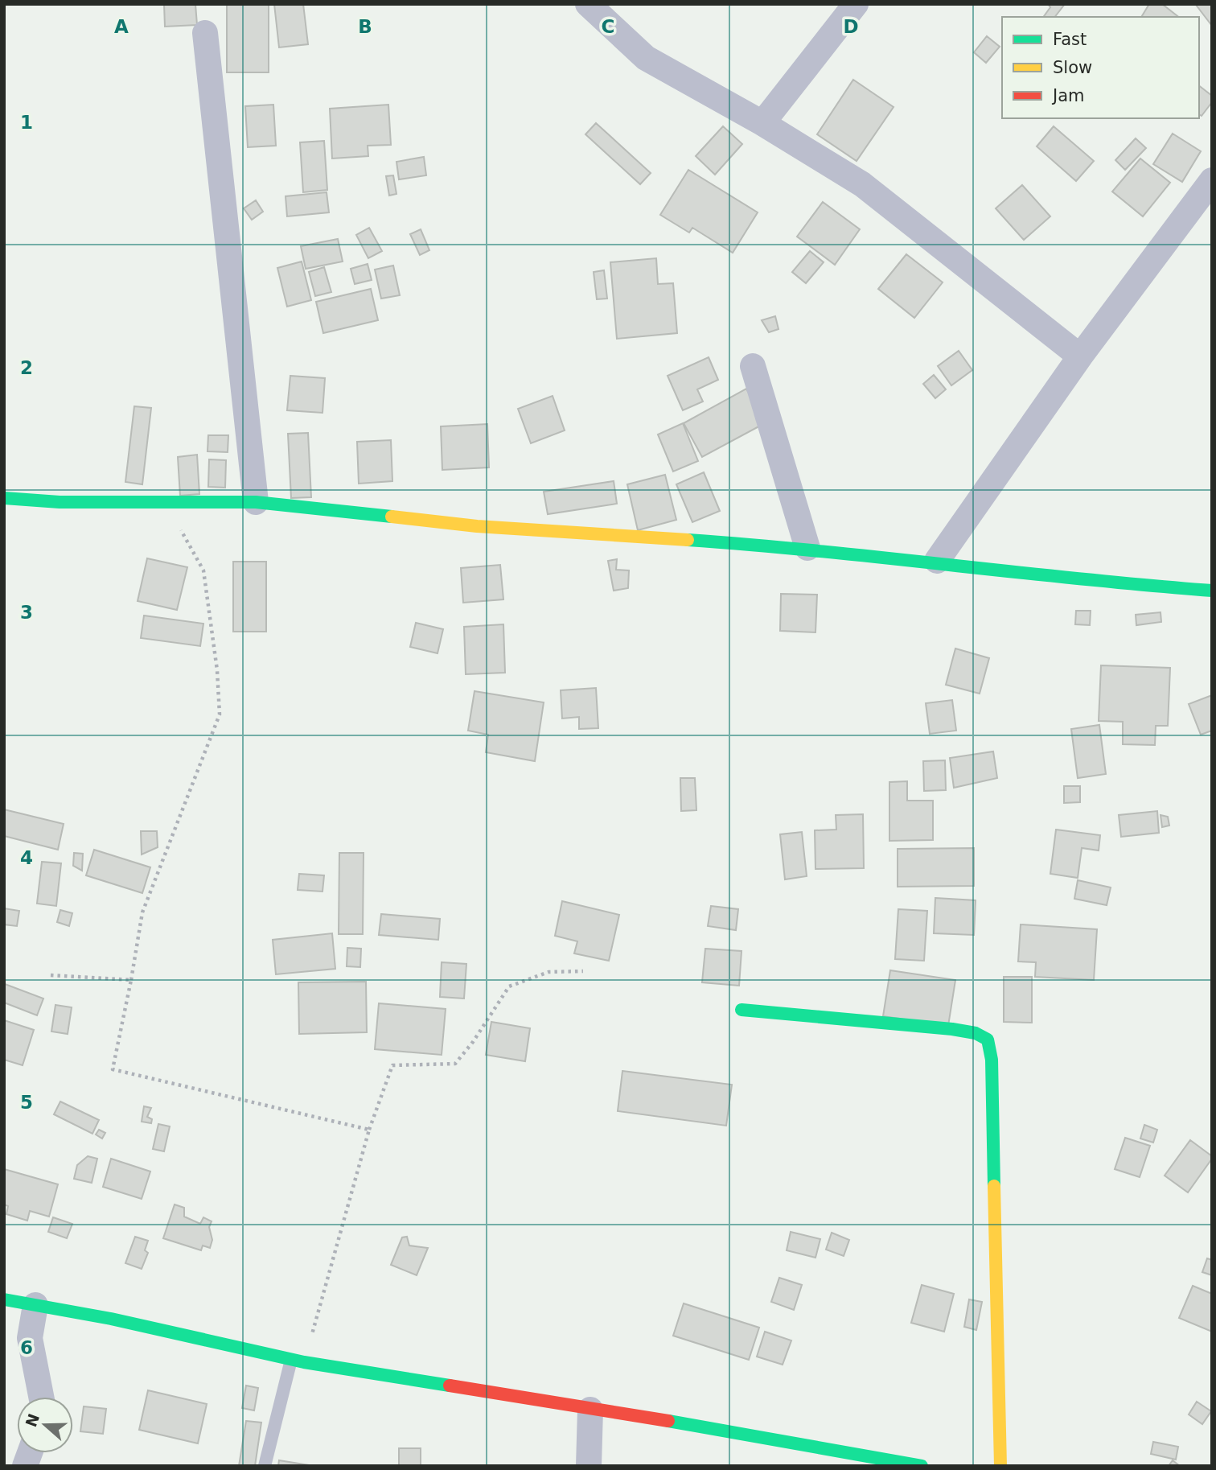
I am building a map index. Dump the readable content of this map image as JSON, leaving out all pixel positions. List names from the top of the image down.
{
  "legend": ["Fast", "Slow", "Jam"],
  "north": "left",
  "grid": {
    "columns": [
      "A",
      "B",
      "C",
      "D"
    ],
    "rows": [
      "1",
      "2",
      "3",
      "4",
      "5",
      "6"
    ]
  }
}
